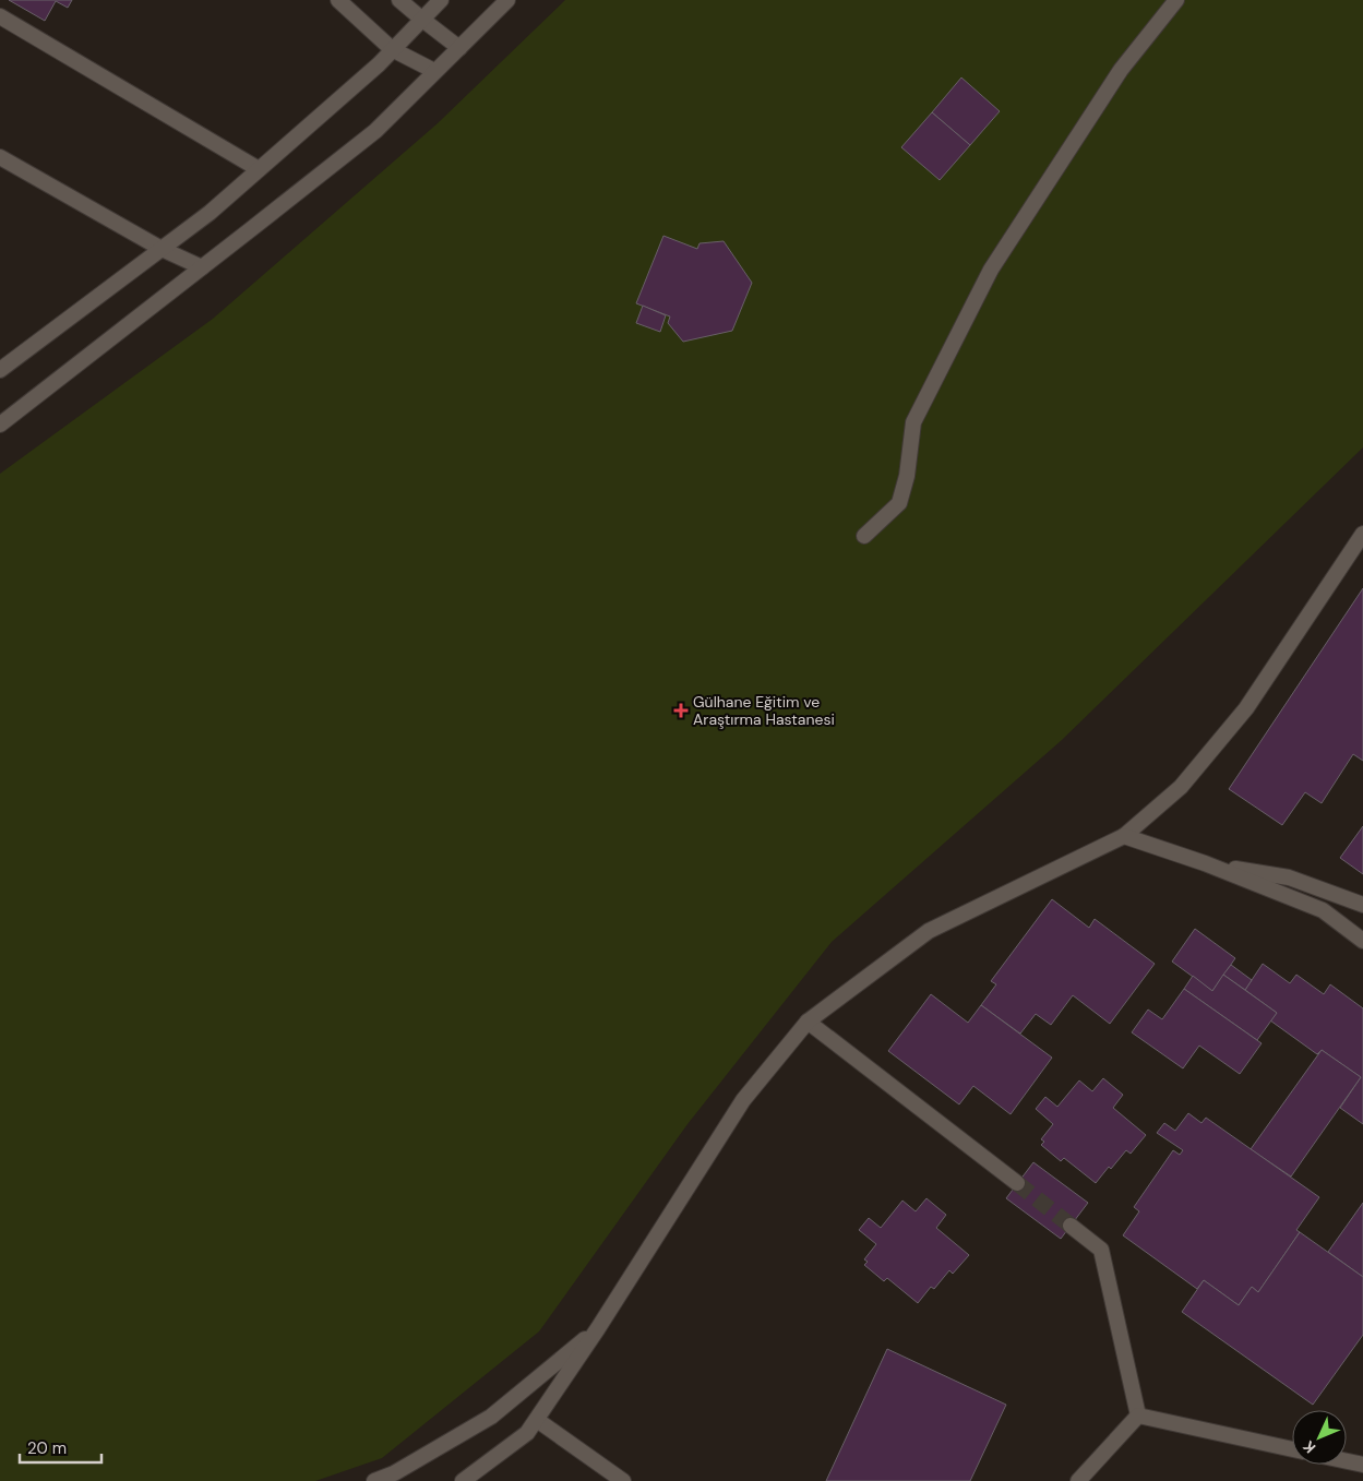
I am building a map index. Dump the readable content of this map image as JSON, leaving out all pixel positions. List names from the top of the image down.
{
  "places": {
    "health": ["Gülhane Eğitim ve Araştırma Hastanesi"]
  },
  "scale_bar": "20 m",
  "north": "bottom left"
}
